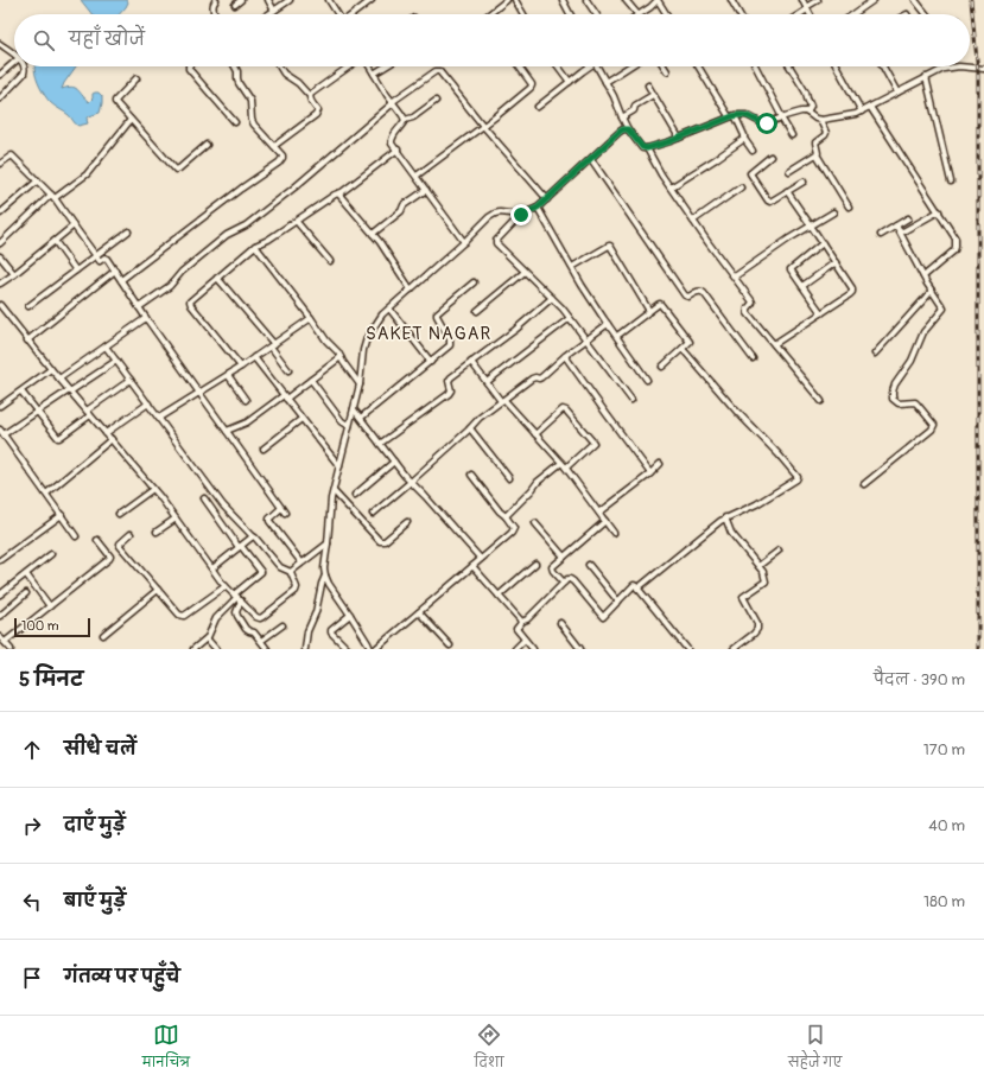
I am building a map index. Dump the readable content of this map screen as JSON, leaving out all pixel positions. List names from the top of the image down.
{
  "districts": ["SAKET NAGAR"],
  "scale_bar": "100 m",
  "page": {
    "search": "यहाँ खोजें",
    "scale": "100 m",
    "heading": ["5 मिनट", "पैदल · 390 m"],
    "list": [
      ["सीधे चलें", "170 m"],
      ["दाएँ मुड़ें", "40 m"],
      ["बाएँ मुड़ें", "180 m"],
      "गंतव्य पर पहुँचे"
    ],
    "nav": ["मानचित्र", "दिशा", "सहेजे गए"]
  }
}
